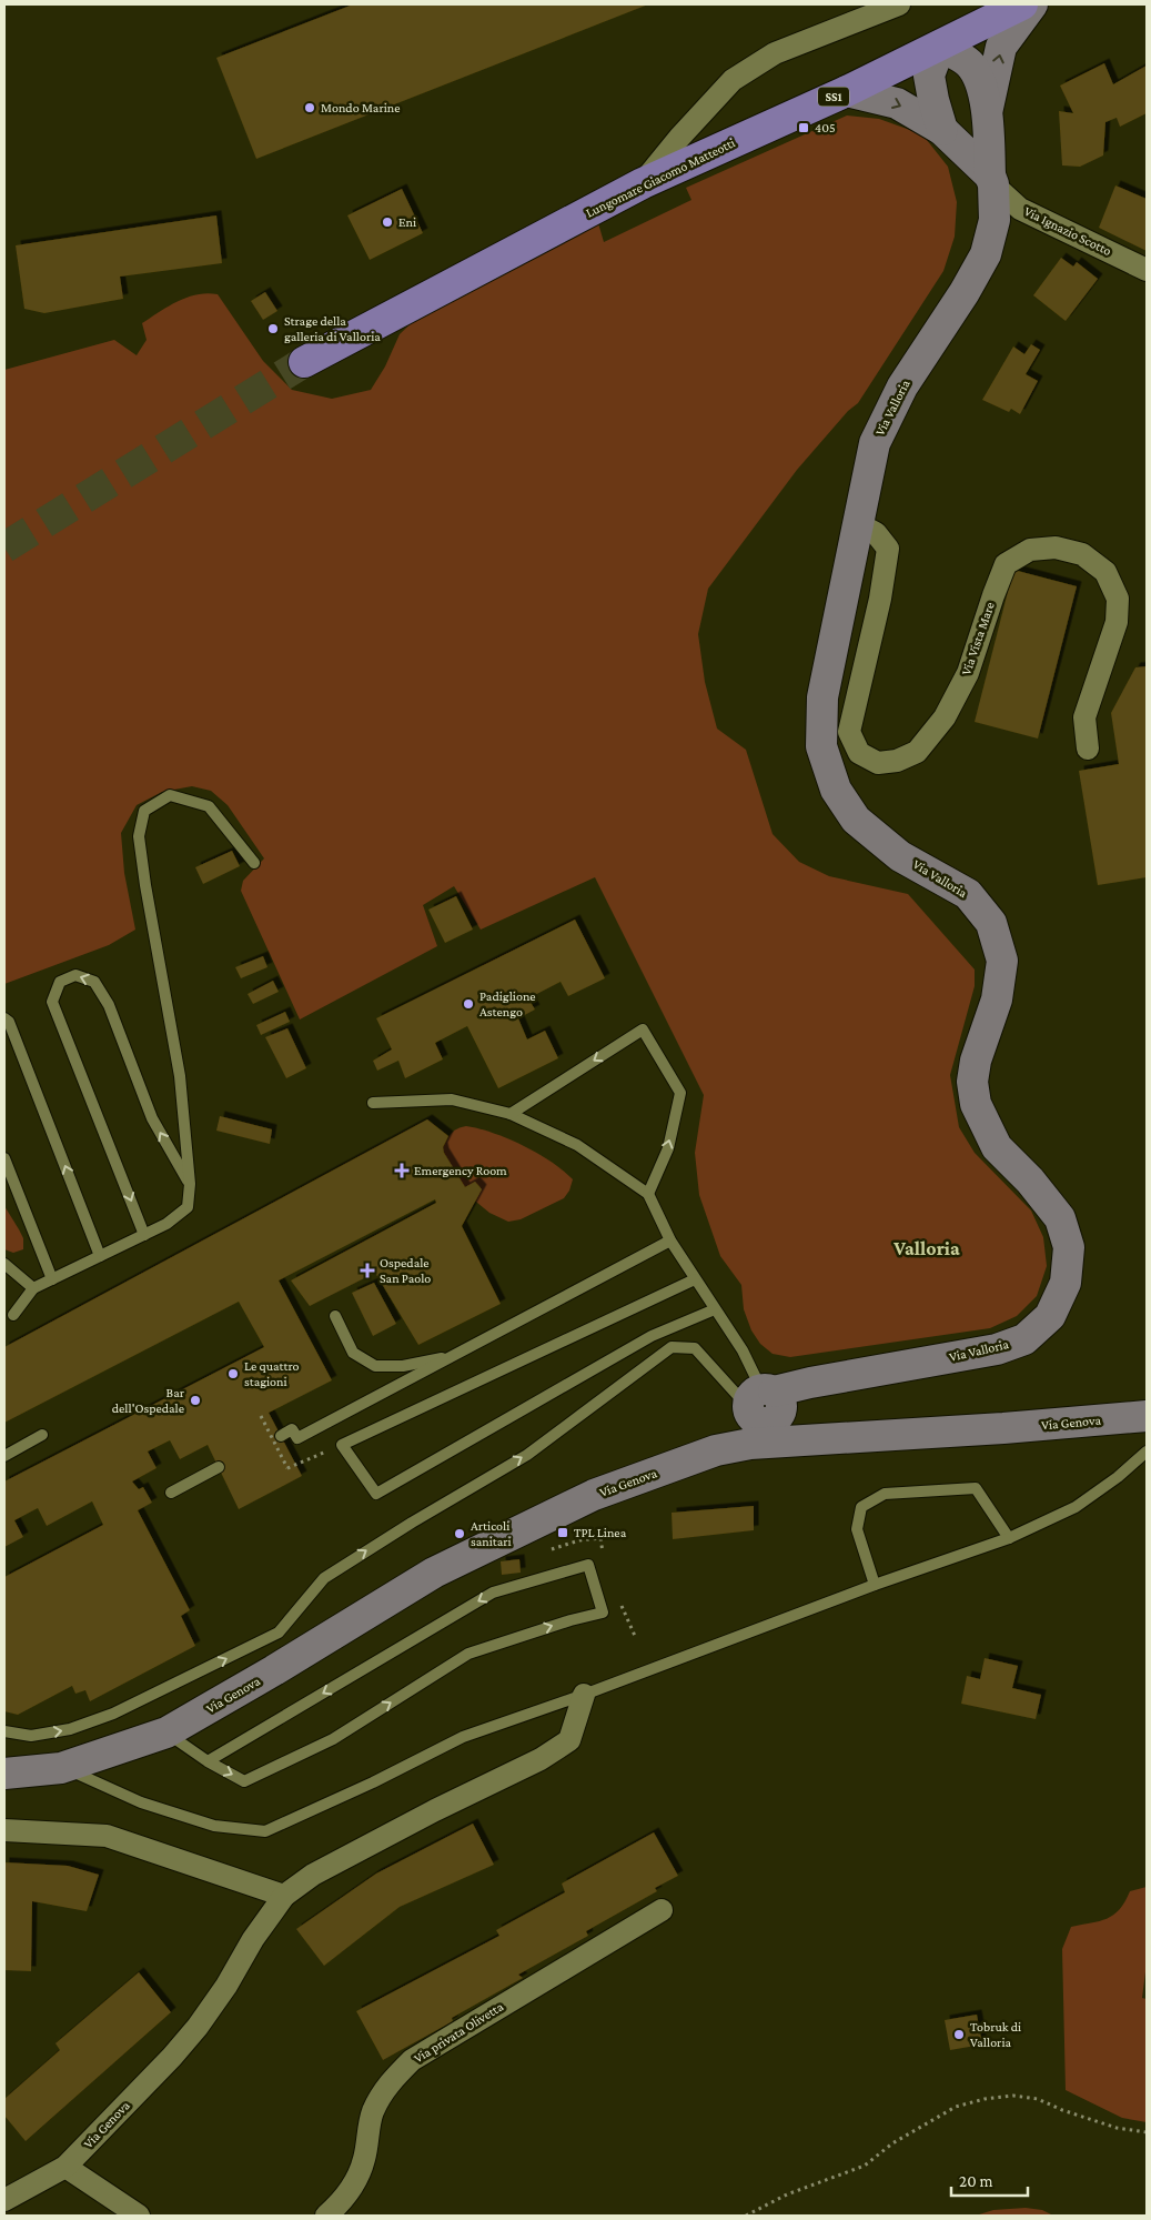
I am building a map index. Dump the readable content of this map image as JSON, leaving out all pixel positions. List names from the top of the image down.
{
  "streets": {
    "main road": ["SS1", "Lungomare Giacomo Matteotti"],
    "street": [
      "Via Ignazio Scotto",
      "Via Valloria",
      "Via Vista Mare",
      "Via Genova",
      "Via privata Olivetta"
    ]
  },
  "crossings": [
    ["Via Ignazio Scotto", "Via Valloria"],
    ["Via Valloria", "Via Vista Mare"],
    ["Via Valloria", "Via Genova"]
  ],
  "districts": ["Valloria"],
  "places": {
    "other": [
      "Mondo Marine",
      "Eni",
      "Strage della galleria di Valloria",
      "Padiglione Astengo",
      "Le quattro stagioni",
      "Bar dell'Ospedale",
      "Articoli sanitari",
      "Tobruk di Valloria"
    ],
    "transit": ["405", "TPL Linea"],
    "health": ["Emergency Room", "Ospedale San Paolo"]
  },
  "scale_bar": "20 m"
}
